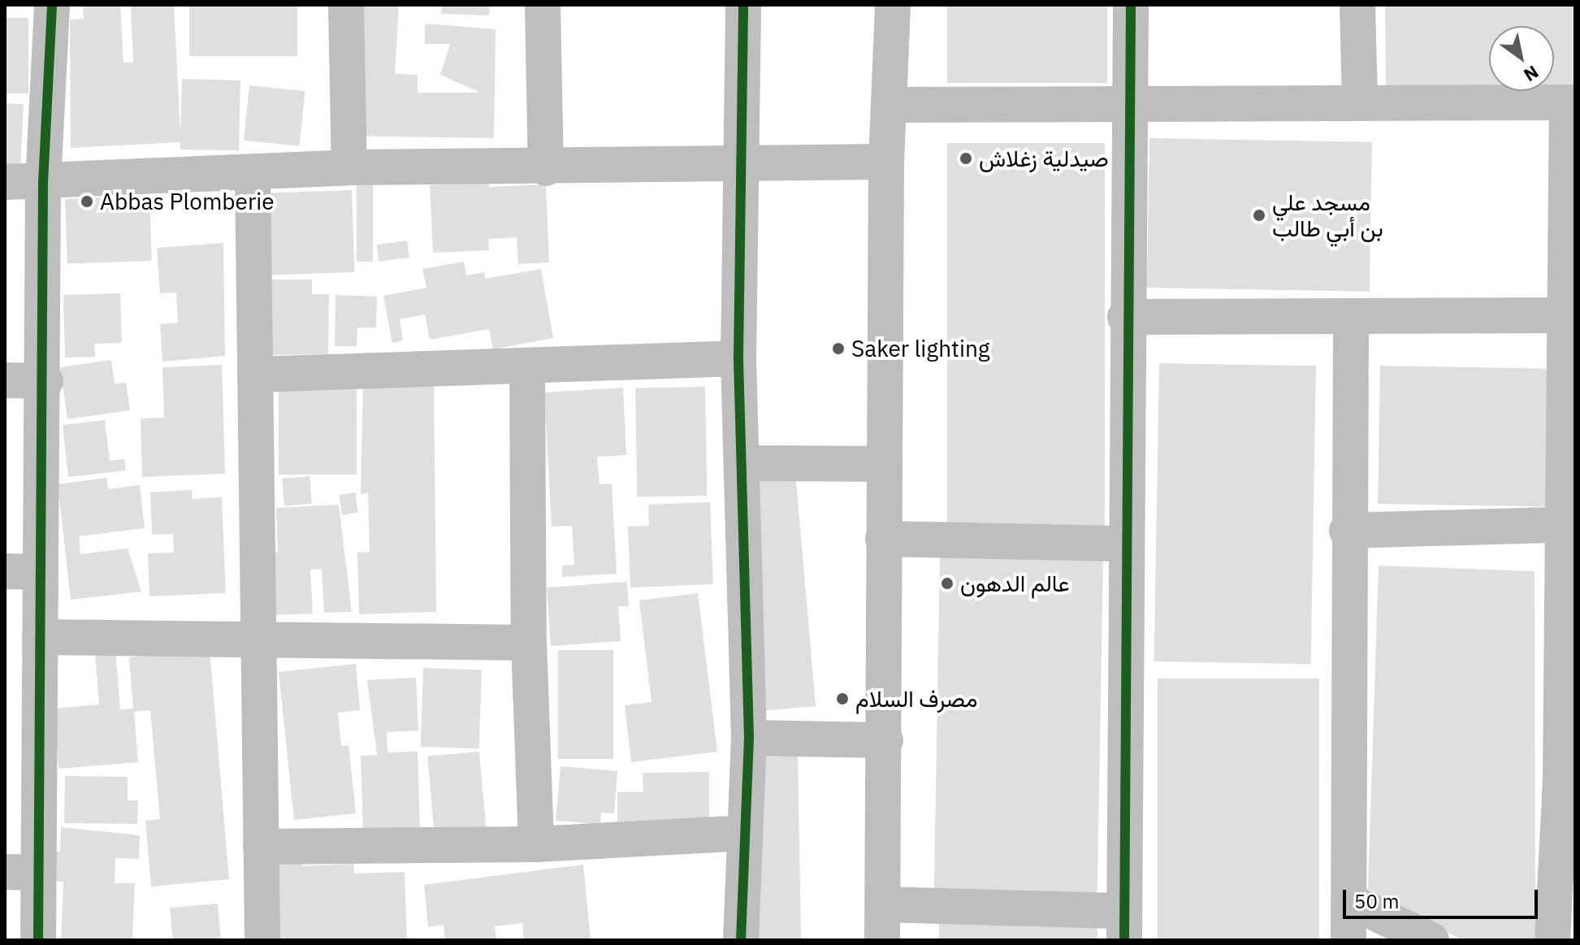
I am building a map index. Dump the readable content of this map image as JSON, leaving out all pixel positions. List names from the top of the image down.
{
  "places": [
    "صيدلية زغلاش",
    "Abbas Plomberie",
    "مسجد علي بن أبي طالب",
    "Saker lighting",
    "عالم الدهون",
    "مصرف السلام"
  ],
  "scale_bar": "50 m",
  "north": "bottom right"
}
